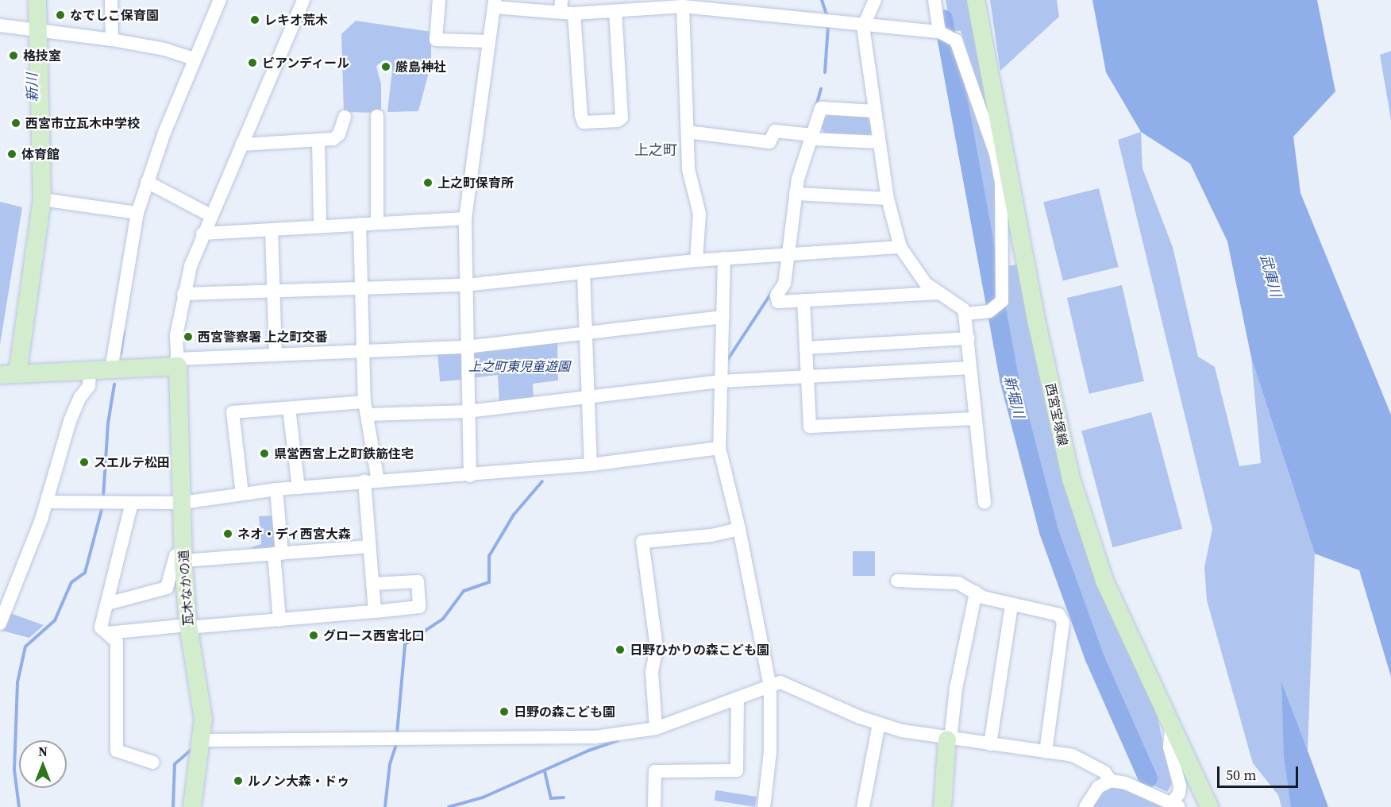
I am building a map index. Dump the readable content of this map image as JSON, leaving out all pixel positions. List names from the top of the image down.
{
  "streets": {
    "street": ["西宮宝塚線", "瓦木なかの道"]
  },
  "districts": ["上之町"],
  "water": ["新川", "武庫川", "新堀川"],
  "parks": ["上之町東児童遊園"],
  "places": [
    "なでしこ保育園",
    "レキオ荒木",
    "格技室",
    "ビアンディール",
    "厳島神社",
    "西宮市立瓦木中学校",
    "体育館",
    "上之町保育所",
    "西宮警察署 上之町交番",
    "県営西宮上之町鉄筋住宅",
    "スエルテ松田",
    "ネオ・ディ西宮大森",
    "グロース西宮北口",
    "日野ひかりの森こども園",
    "日野の森こども園",
    "ルノン大森・ドゥ"
  ],
  "scale_bar": "50 m",
  "north": "top"
}
